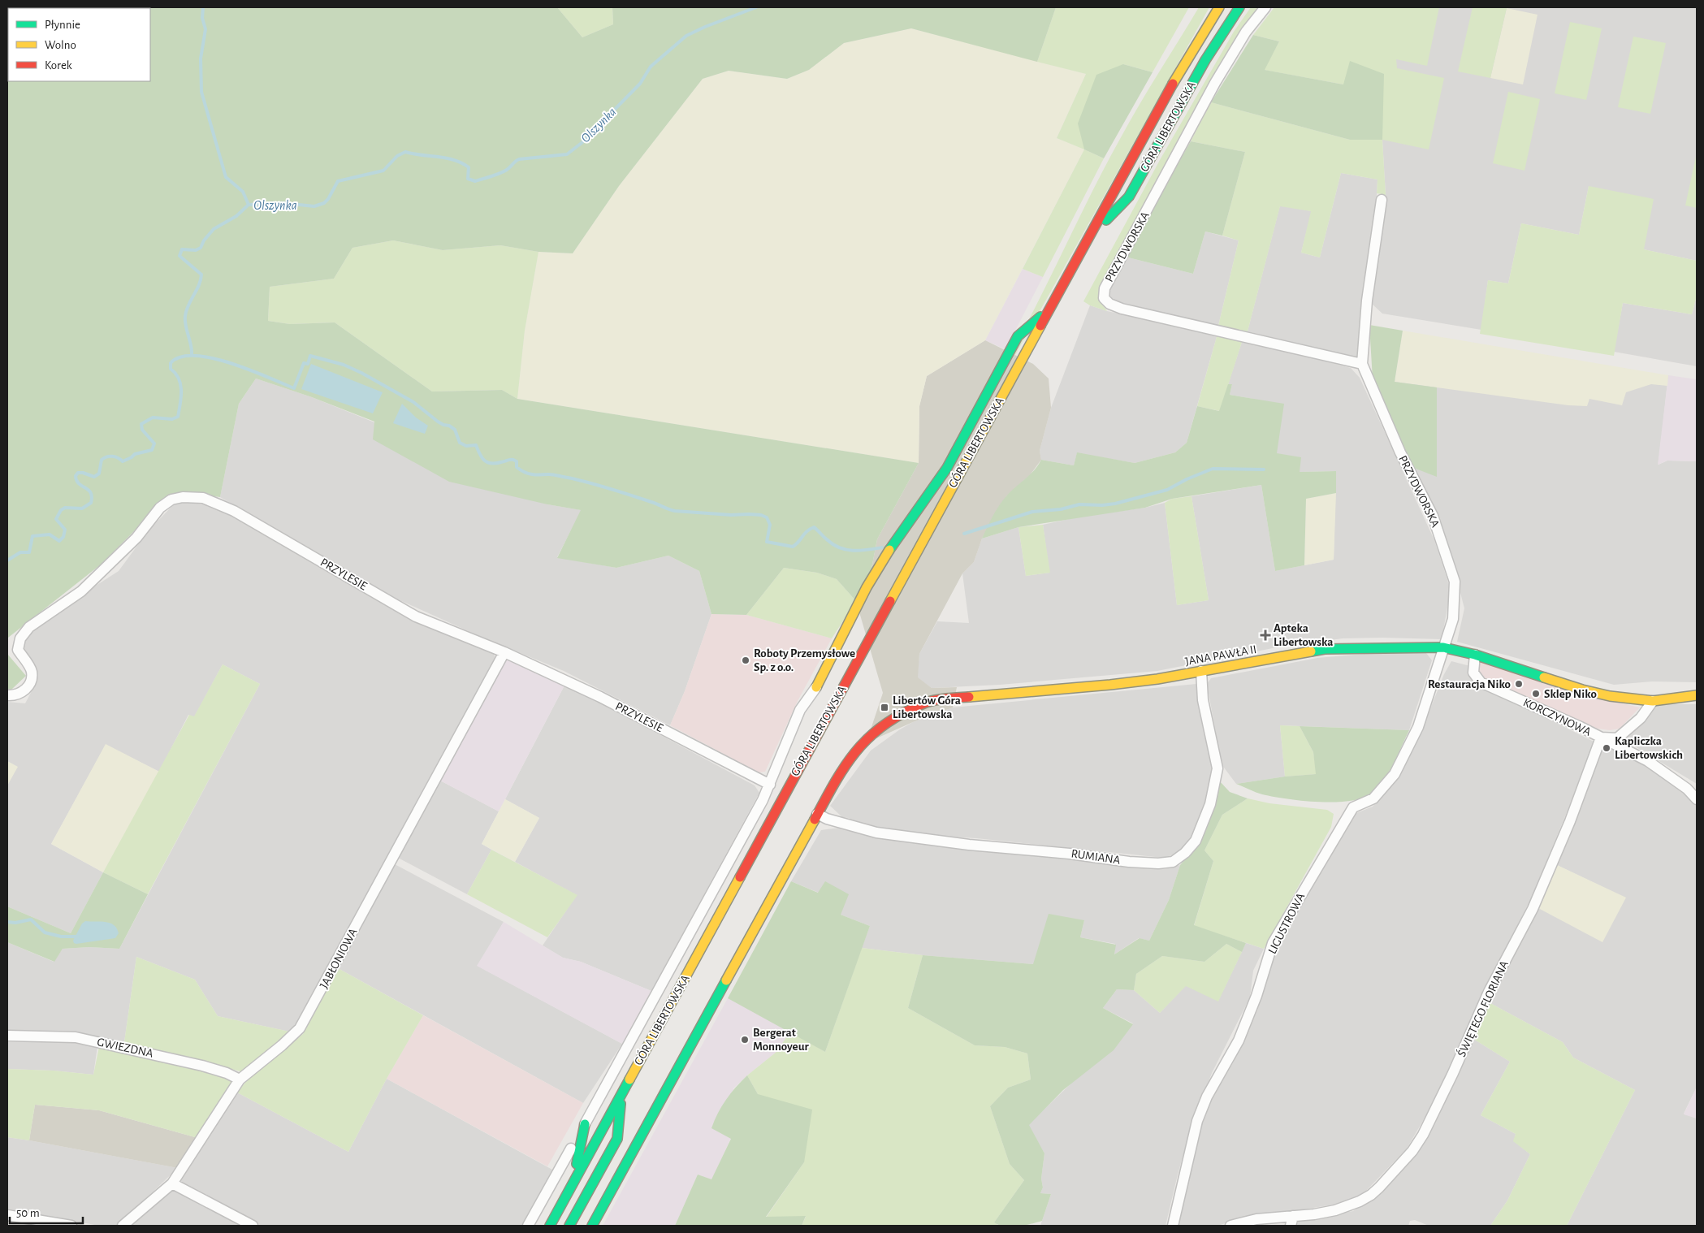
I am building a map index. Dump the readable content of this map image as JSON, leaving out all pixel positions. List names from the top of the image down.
{
  "streets": {
    "main road": ["GÓRA LIBERTOWSKA", "JANA PAWŁA II"],
    "street": [
      "PRZYDWORSKA",
      "PRZYLESIE",
      "KORCZYNOWA",
      "RUMIANA",
      "LIGUSTROWA",
      "JABŁONIOWA",
      "ŚWIĘTEGO FLORIANA",
      "GWIEZDNA"
    ]
  },
  "crossings": [
    ["GÓRA LIBERTOWSKA", "PRZYLESIE"],
    ["PRZYDWORSKA", "JANA PAWŁA II"],
    ["PRZYDWORSKA", "LIGUSTROWA"],
    ["PRZYLESIE", "JABŁONIOWA"],
    ["JANA PAWŁA II", "KORCZYNOWA"],
    ["JANA PAWŁA II", "RUMIANA"],
    ["JANA PAWŁA II", "LIGUSTROWA"],
    ["KORCZYNOWA", "ŚWIĘTEGO FLORIANA"],
    ["JABŁONIOWA", "GWIEZDNA"]
  ],
  "water": ["Olszynka"],
  "places": {
    "health": ["Apteka Libertowska"],
    "other": [
      "Roboty Przemysłowe Sp. z o.o.",
      "Restauracja Niko",
      "Sklep Niko",
      "Kapliczka Libertowskich",
      "Bergerat Monnoyeur"
    ],
    "transit": ["Libertów Góra Libertowska"]
  },
  "legend": ["Płynnie", "Wolno", "Korek"],
  "scale_bar": "50 m"
}
